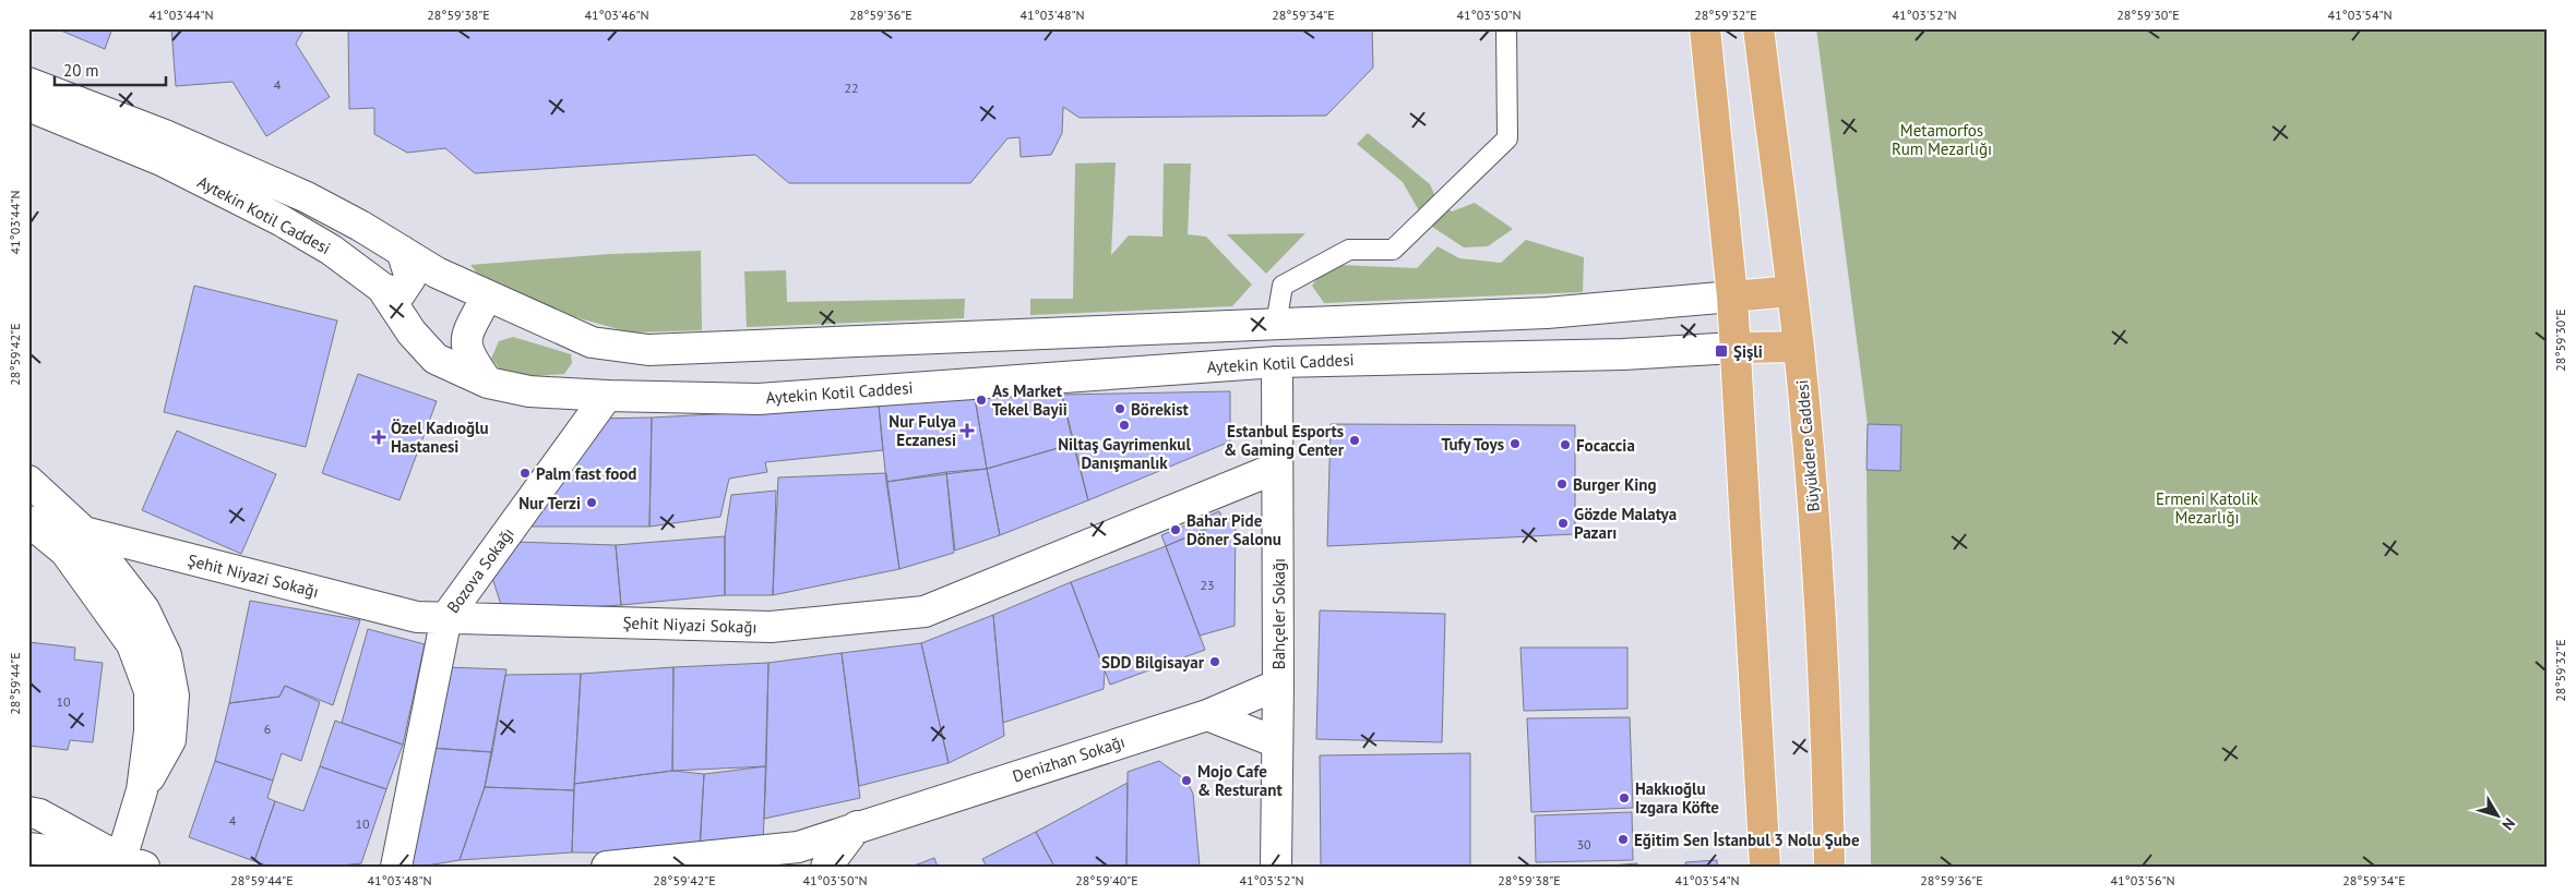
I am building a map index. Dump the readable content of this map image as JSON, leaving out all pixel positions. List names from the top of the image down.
{
  "streets": {
    "main road": ["Büyükdere Caddesi"],
    "street": [
      "Aytekin Kotil Caddesi",
      "Bozova Sokağı",
      "Şehit Niyazi Sokağı",
      "Bahçeler Sokağı",
      "Denizhan Sokağı"
    ]
  },
  "crossings": [
    ["Aytekin Kotil Caddesi", "Bozova Sokağı"],
    ["Aytekin Kotil Caddesi", "Bahçeler Sokağı"],
    ["Bozova Sokağı", "Şehit Niyazi Sokağı"],
    ["Şehit Niyazi Sokağı", "Bahçeler Sokağı"],
    ["Bahçeler Sokağı", "Denizhan Sokağı"]
  ],
  "parks": ["Metamorfos Rum Mezarlığı", "Ermeni Katolik Mezarlığı"],
  "places": {
    "transit": ["Şişli"],
    "other": [
      "As Market Tekel Bayii",
      "Börekist",
      "Niltaş Gayrimenkul Danışmanlık",
      "Estanbul Esports & Gaming Center",
      "Tufy Toys",
      "Focaccia",
      "Palm fast food",
      "Burger King",
      "Nur Terzi",
      "Gözde Malatya Pazarı",
      "Bahar Pide Döner Salonu",
      "SDD Bilgisayar",
      "Mojo Cafe & Resturant",
      "Hakkıoğlu Izgara Köfte",
      "Eğitim Sen İstanbul 3 Nolu Şube"
    ],
    "health": ["Nur Fulya Eczanesi", "Özel Kadıoğlu Hastanesi"]
  },
  "house_numbers": [
    "4",
    "22",
    "23",
    "10",
    "6",
    "4",
    "10",
    "30"
  ],
  "scale_bar": "20 m",
  "north": "bottom right",
  "coordinates": [
    "41°03'44\"N",
    "28°59'38\"E",
    "41°03'46\"N",
    "28°59'36\"E",
    "41°03'48\"N",
    "28°59'34\"E",
    "41°03'50\"N",
    "28°59'32\"E",
    "41°03'52\"N",
    "28°59'30\"E",
    "41°03'54\"N",
    "28°59'42\"E",
    "28°59'44\"E",
    "28°59'40\"E",
    "41°03'56\"N"
  ]
}
